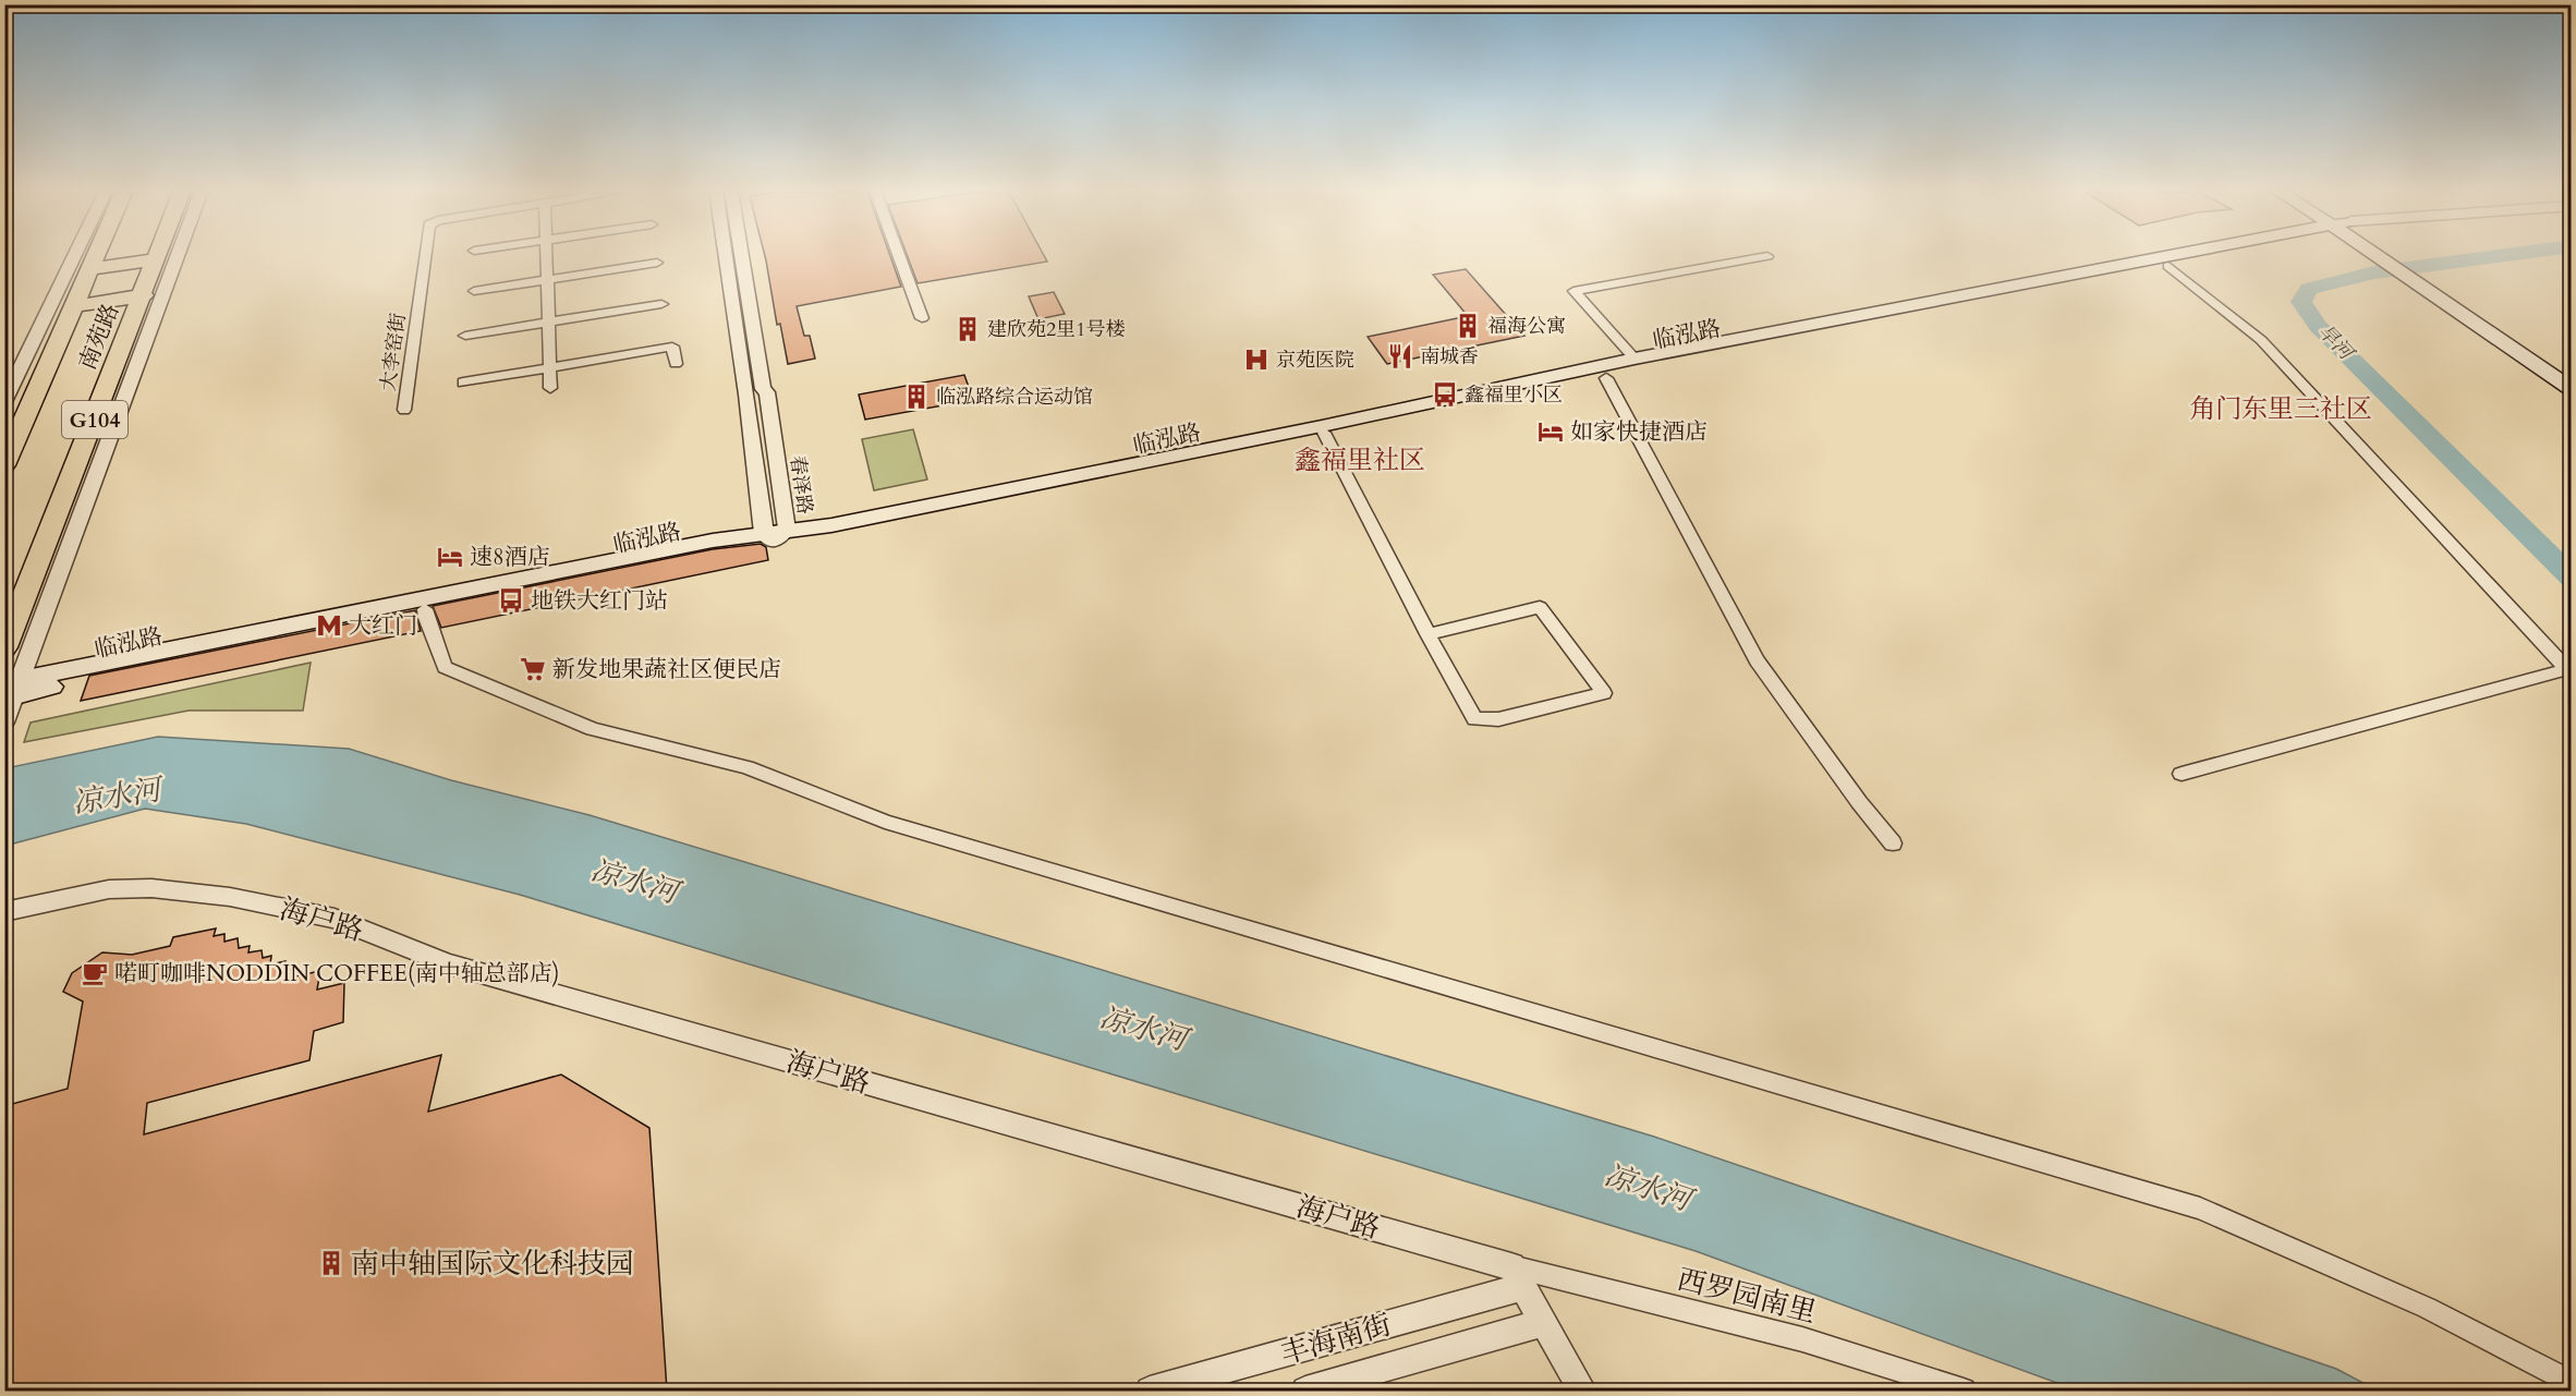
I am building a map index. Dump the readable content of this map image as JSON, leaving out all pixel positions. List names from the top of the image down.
{
  "streets": {
    "highway": ["南苑路", "G104"],
    "main road": ["临泓路"],
    "street": [
      "大李窑街",
      "春泽路",
      "海户路",
      "西罗园南里",
      "丰海南街"
    ]
  },
  "crossings": [
    ["临泓路", "春泽路"],
    ["海户路", "西罗园南里"],
    ["海户路", "丰海南街"],
    ["西罗园南里", "丰海南街"]
  ],
  "districts": ["角门东里三社区", "鑫福里社区"],
  "water": ["旱河", "凉水河"],
  "places": {
    "building": [
      "福海公寓",
      "建欣苑2里1号楼",
      "临泓路综合运动馆",
      "南中轴国际文化科技园"
    ],
    "restaurant": ["南城香"],
    "hospital": ["京苑医院"],
    "bus stop": ["鑫福里小区", "地铁大红门站"],
    "hotel": ["如家快捷酒店", "速8酒店"],
    "metro station": ["大红门"],
    "supermarket": ["新发地果蔬社区便民店"],
    "cafe": ["喏町咖啡NODDIN COFFEE(南中轴总部店)"]
  }
}
